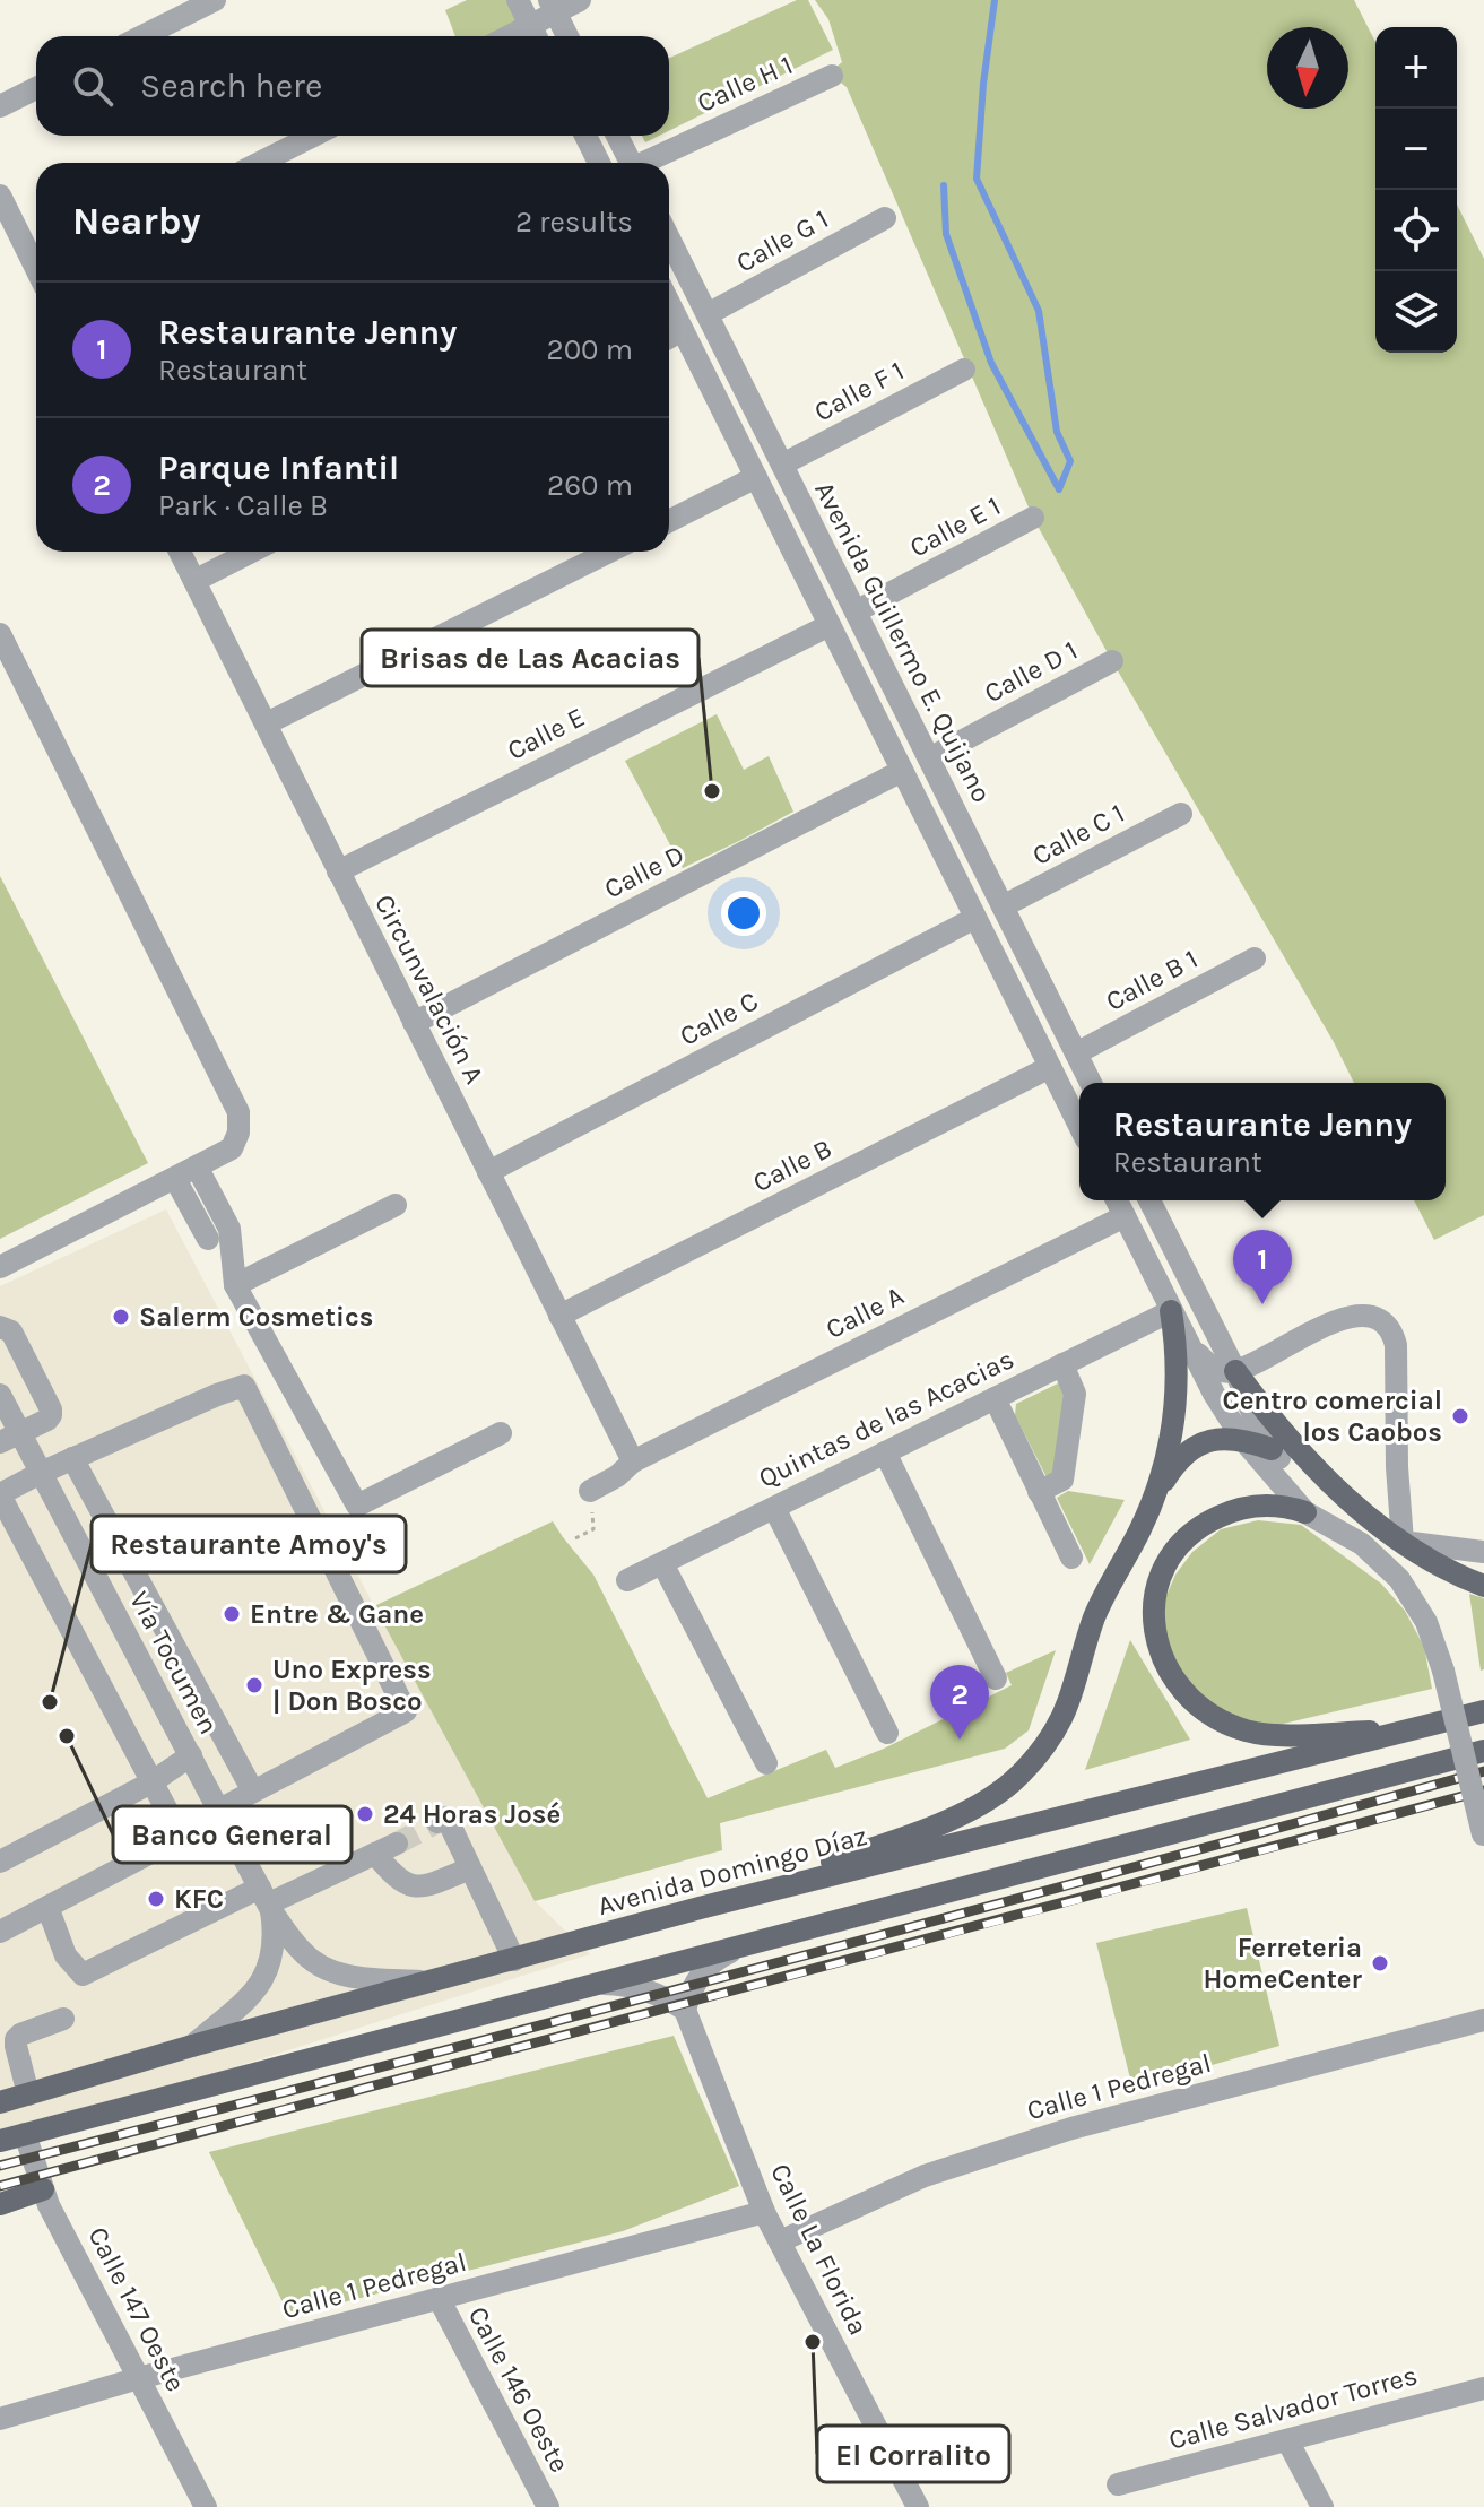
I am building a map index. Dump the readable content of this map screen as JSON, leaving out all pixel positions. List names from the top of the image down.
{
  "streets": {
    "main road": ["Avenida Domingo Díaz"],
    "street": [
      "Calle H 1",
      "Calle G 1",
      "Calle F 1",
      "Calle E 1",
      "Avenida Guillermo E. Quijano",
      "Calle D 1",
      "Calle E",
      "Calle C 1",
      "Calle D",
      "Calle B 1",
      "Circunvalación A",
      "Calle C",
      "Calle B",
      "Calle A",
      "Quintas de las Acacias",
      "Vía Tocumen",
      "Calle 1 Pedregal",
      "Calle La Florida",
      "Calle 147 Oeste",
      "Calle 146 Oeste",
      "Calle Salvador Torres"
    ]
  },
  "crossings": [
    ["Calle G 1", "Avenida Guillermo E. Quijano"],
    ["Calle F 1", "Avenida Guillermo E. Quijano"],
    ["Calle E 1", "Avenida Guillermo E. Quijano"],
    ["Avenida Guillermo E. Quijano", "Calle D 1"],
    ["Avenida Guillermo E. Quijano", "Calle E"],
    ["Avenida Guillermo E. Quijano", "Calle C 1"],
    ["Avenida Guillermo E. Quijano", "Calle D"],
    ["Avenida Guillermo E. Quijano", "Calle B 1"],
    ["Avenida Guillermo E. Quijano", "Calle C"],
    ["Avenida Guillermo E. Quijano", "Calle B"],
    ["Calle E", "Circunvalación A"],
    ["Calle D", "Circunvalación A"],
    ["Circunvalación A", "Calle C"],
    ["Circunvalación A", "Calle B"],
    ["Circunvalación A", "Calle A"],
    ["Vía Tocumen", "Avenida Domingo Díaz"],
    ["Calle 1 Pedregal", "Calle La Florida"],
    ["Calle 1 Pedregal", "Calle 147 Oeste"],
    ["Calle 1 Pedregal", "Calle 146 Oeste"]
  ],
  "places": [
    "Brisas de Las Acacias",
    "Salerm Cosmetics",
    "Centro comercial los Caobos",
    "Entre & Gane",
    "Uno Express | Don Bosco",
    "Restaurante Amoy's",
    "Banco General",
    "24 Horas José",
    "KFC",
    "Ferreteria HomeCenter",
    "El Corralito"
  ],
  "north": "bottom",
  "page": {
    "map_buttons": ["+", "−"],
    "search": "Search here",
    "heading": ["Nearby", "2 results"],
    "list": [
      {
        "mark": "1",
        "name": "Restaurante Jenny",
        "note": "Restaurant",
        "value": "200 m"
      },
      {
        "mark": "2",
        "name": "Parque Infantil",
        "note": "Park · Calle B",
        "value": "260 m"
      }
    ],
    "popup": ["Restaurante Jenny", "Restaurant"],
    "pins": ["1", "2"]
  }
}
